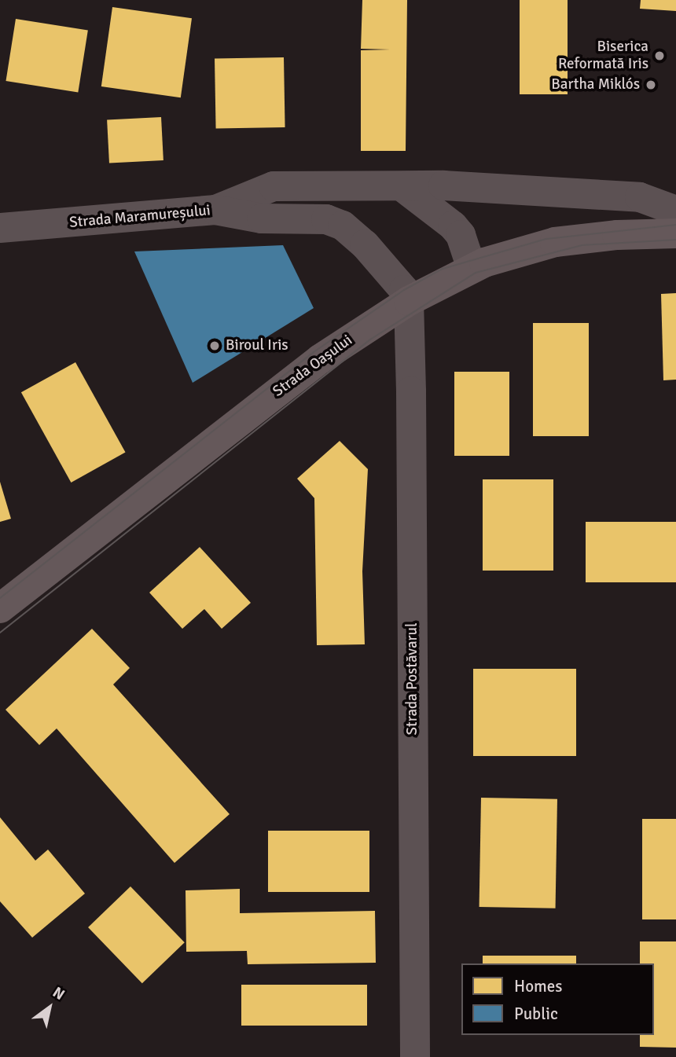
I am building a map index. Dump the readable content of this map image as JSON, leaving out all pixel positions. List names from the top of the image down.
{
  "streets": {
    "main road": ["Strada Maramureșului", "Strada Oașului", "Strada Postăvarul"]
  },
  "crossings": [
    ["Strada Maramureșului", "Strada Oașului"],
    ["Strada Maramureșului", "Strada Postăvarul"],
    ["Strada Oașului", "Strada Postăvarul"]
  ],
  "places": ["Biserica Reformată Iris", "Bartha Miklós", "Biroul Iris"],
  "legend": ["Homes", "Public"],
  "north": "top right"
}
